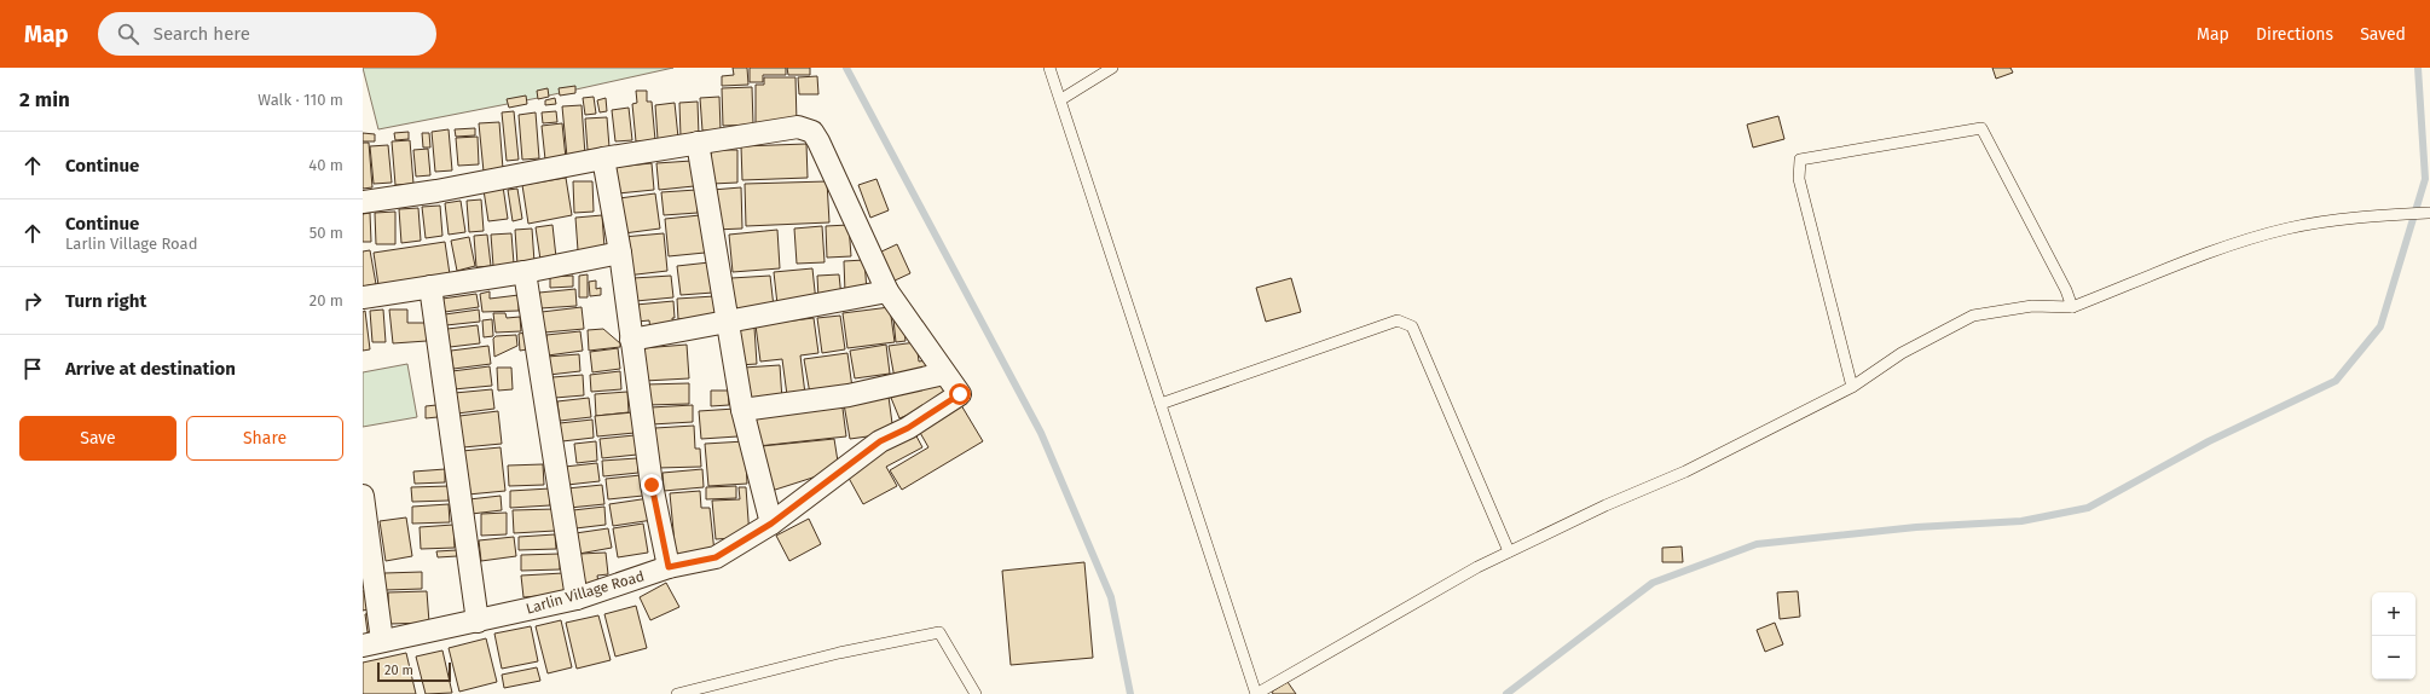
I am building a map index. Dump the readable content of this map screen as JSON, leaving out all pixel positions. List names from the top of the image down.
{
  "streets": {
    "street": ["Larlin Village Road"]
  },
  "scale_bar": "20 m",
  "page": {
    "header": "Map",
    "search": "Search here",
    "nav": ["Map", "Directions", "Saved"],
    "heading": ["2 min", "Walk · 110 m"],
    "list": [
      ["Continue", "40 m"],
      ["Continue", "Larlin Village Road", "50 m"],
      ["Turn right", "20 m"],
      "Arrive at destination"
    ],
    "buttons": ["Save", "Share"],
    "map_buttons": ["+", "−"],
    "scale": "20 m"
  }
}
